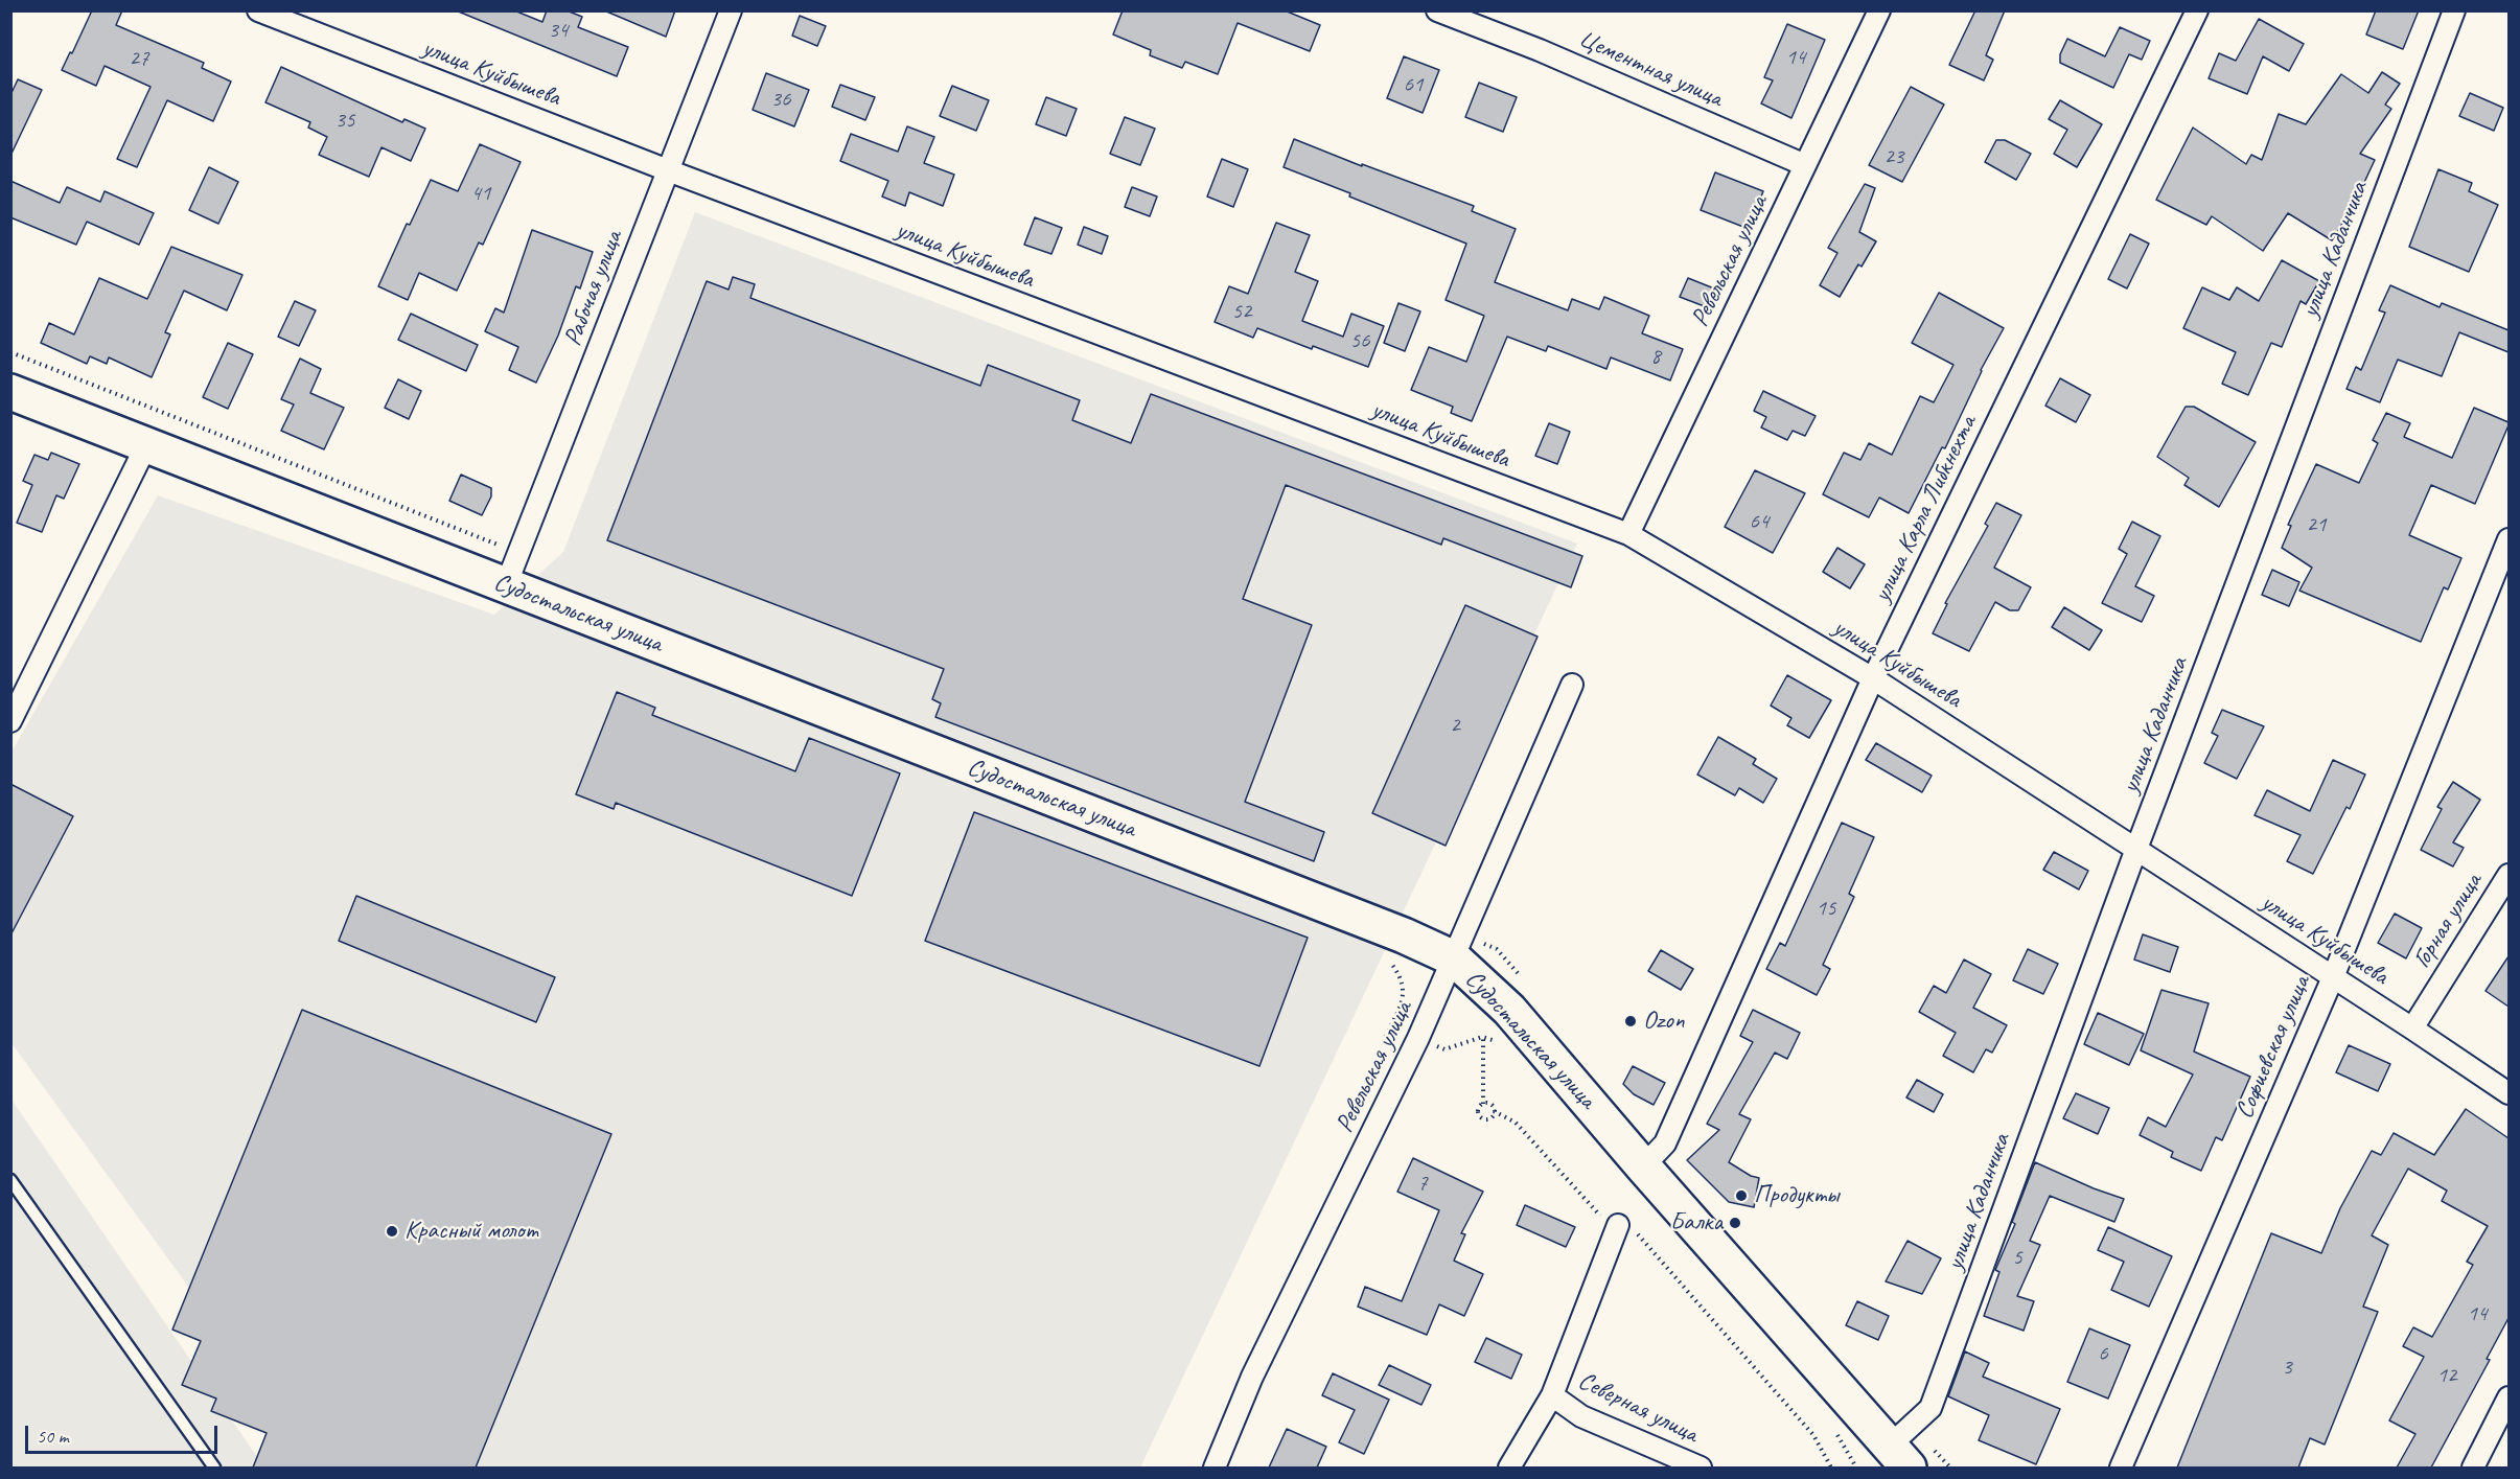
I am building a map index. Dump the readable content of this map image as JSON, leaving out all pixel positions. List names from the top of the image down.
{
  "streets": {
    "highway": ["Судостальская улица"],
    "street": [
      "Цементная улица",
      "улица Куйбышева",
      "улица Каданчика",
      "Ревельская улица",
      "Рабочая улица",
      "улица Карла Либкнехта",
      "Горная улица",
      "Софиевская улица",
      "Северная улица"
    ]
  },
  "crossings": [
    ["Цементная улица", "Ревельская улица"],
    ["улица Куйбышева", "улица Каданчика"],
    ["улица Куйбышева", "Ревельская улица"],
    ["улица Куйбышева", "Рабочая улица"],
    ["улица Куйбышева", "улица Карла Либкнехта"],
    ["улица Куйбышева", "Горная улица"],
    ["улица Куйбышева", "Софиевская улица"],
    ["улица Каданчика", "Судостальская улица"],
    ["Ревельская улица", "Судостальская улица"],
    ["Рабочая улица", "Судостальская улица"],
    ["улица Карла Либкнехта", "Судостальская улица"]
  ],
  "places": [
    "Ozon",
    "Продукты",
    "Балка",
    "Красный молот"
  ],
  "house_numbers": [
    "34",
    "14",
    "27",
    "61",
    "36",
    "35",
    "23",
    "41",
    "52",
    "56",
    "8",
    "64",
    "21",
    "2",
    "15",
    "7",
    "5",
    "14",
    "6",
    "3",
    "12"
  ],
  "scale_bar": "50 m"
}
